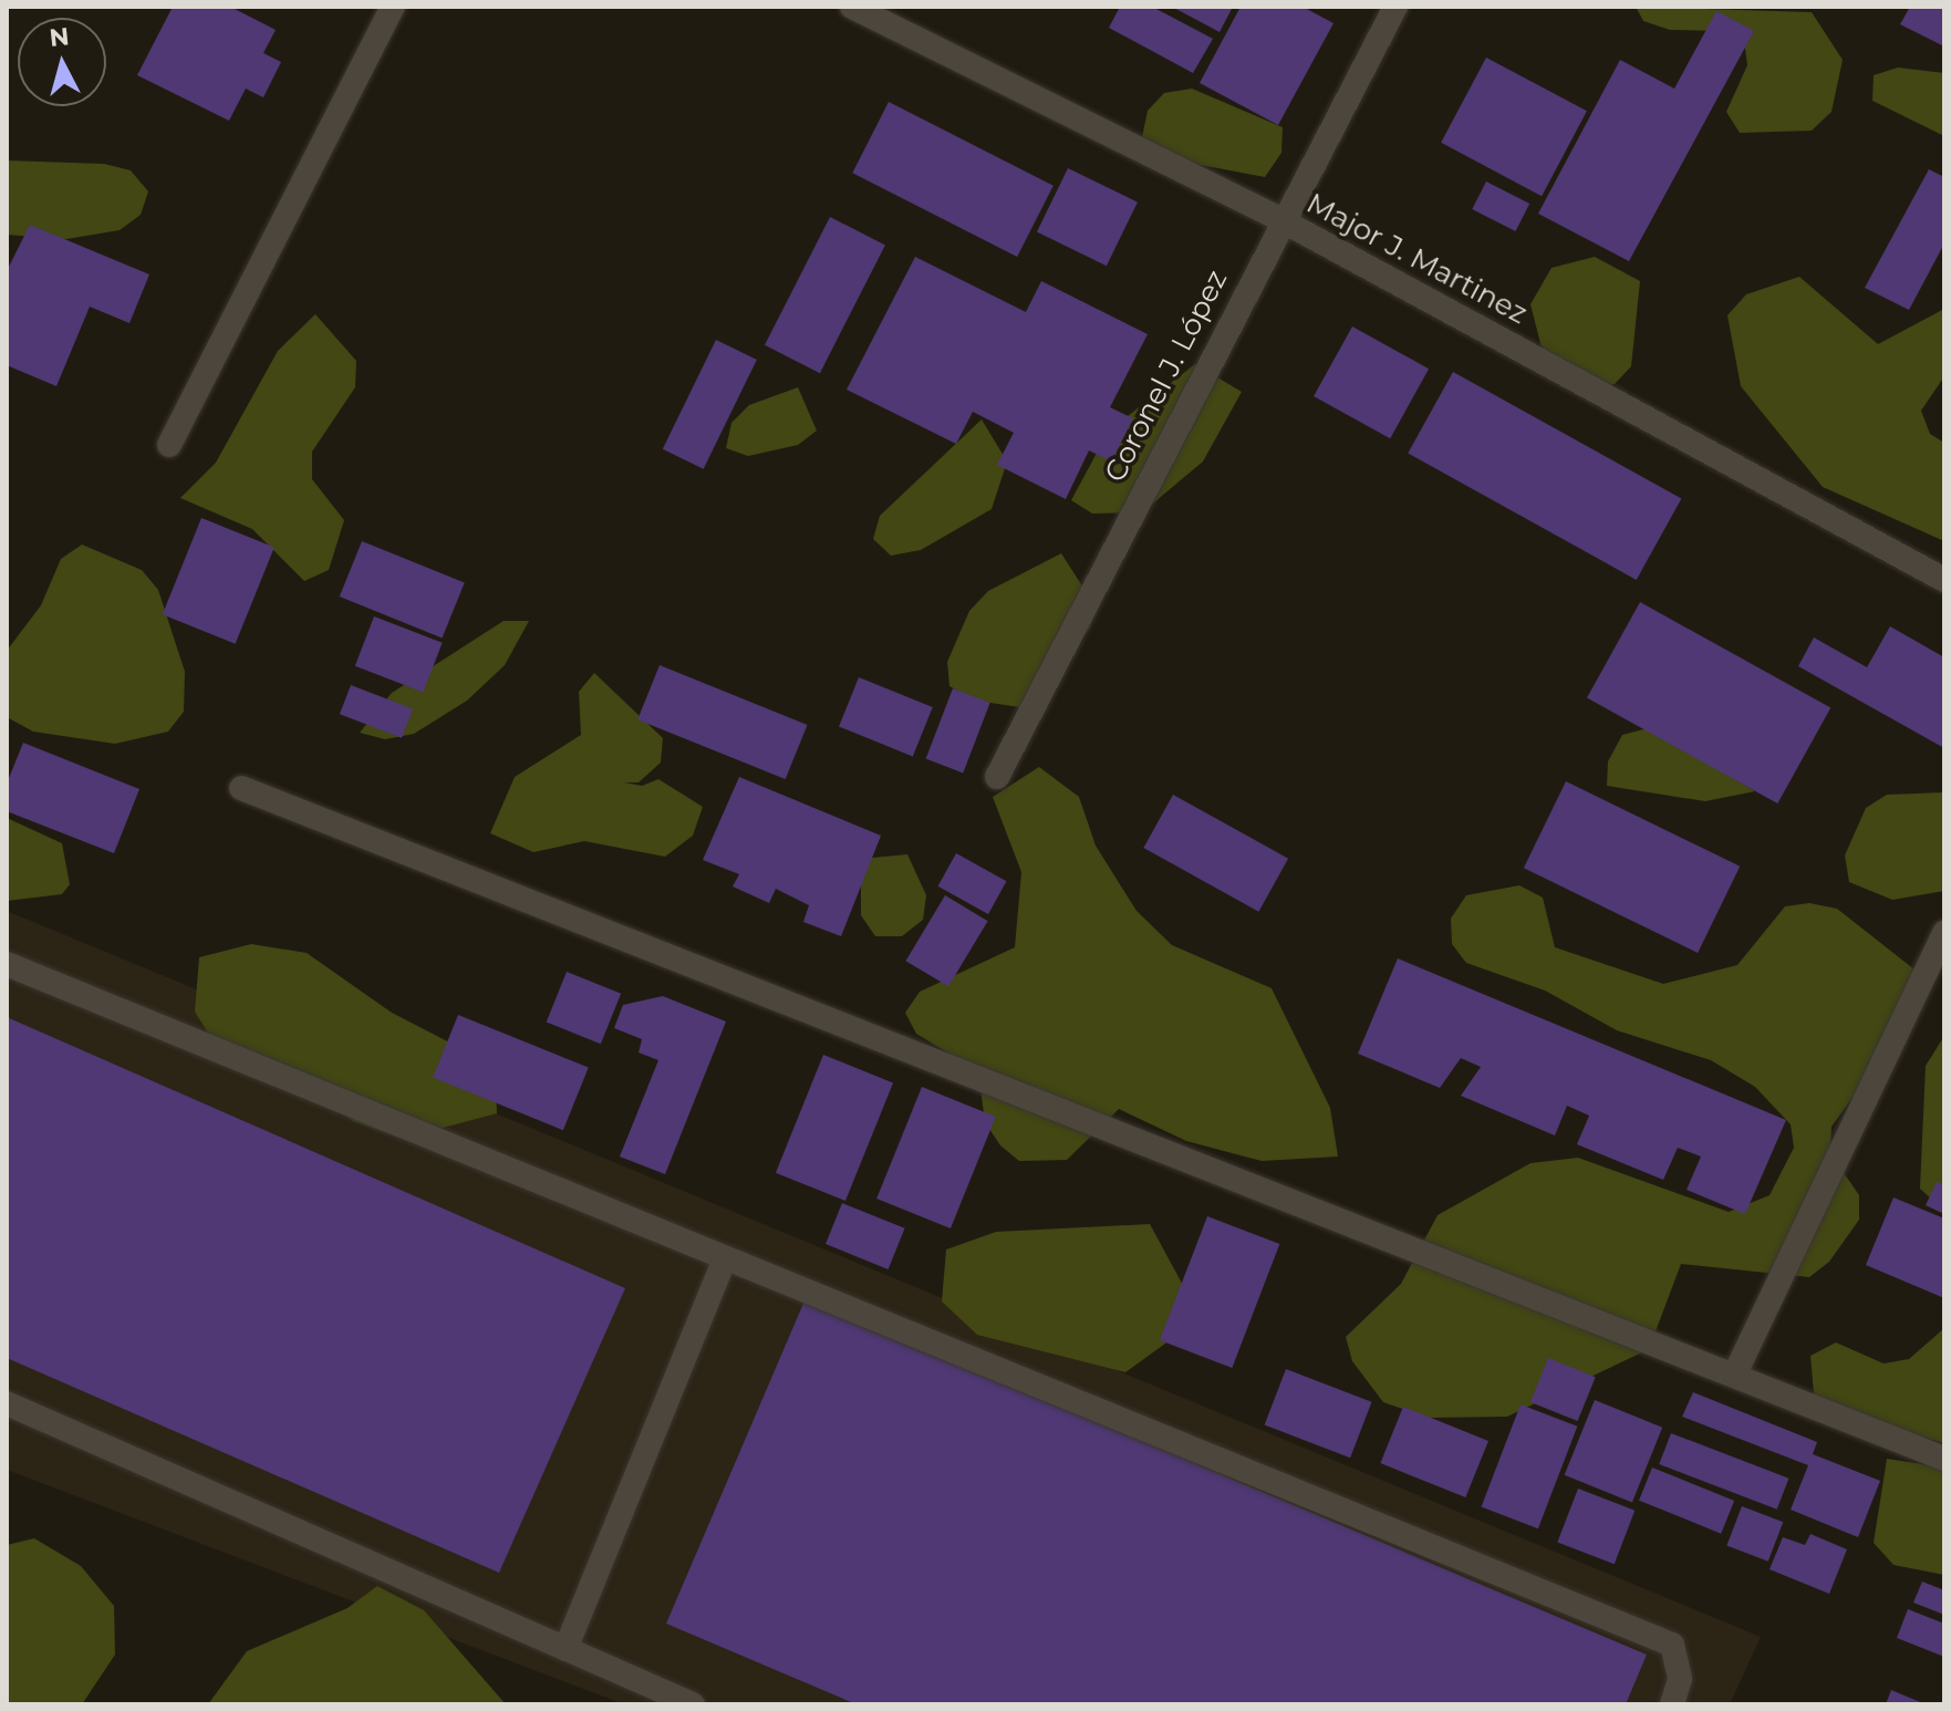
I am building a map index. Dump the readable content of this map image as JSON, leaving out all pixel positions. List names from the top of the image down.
{
  "streets": {
    "street": ["Major J. Martinez", "Coronel J. López"]
  },
  "crossings": [
    ["Major J. Martinez", "Coronel J. López"]
  ],
  "north": "top"
}
